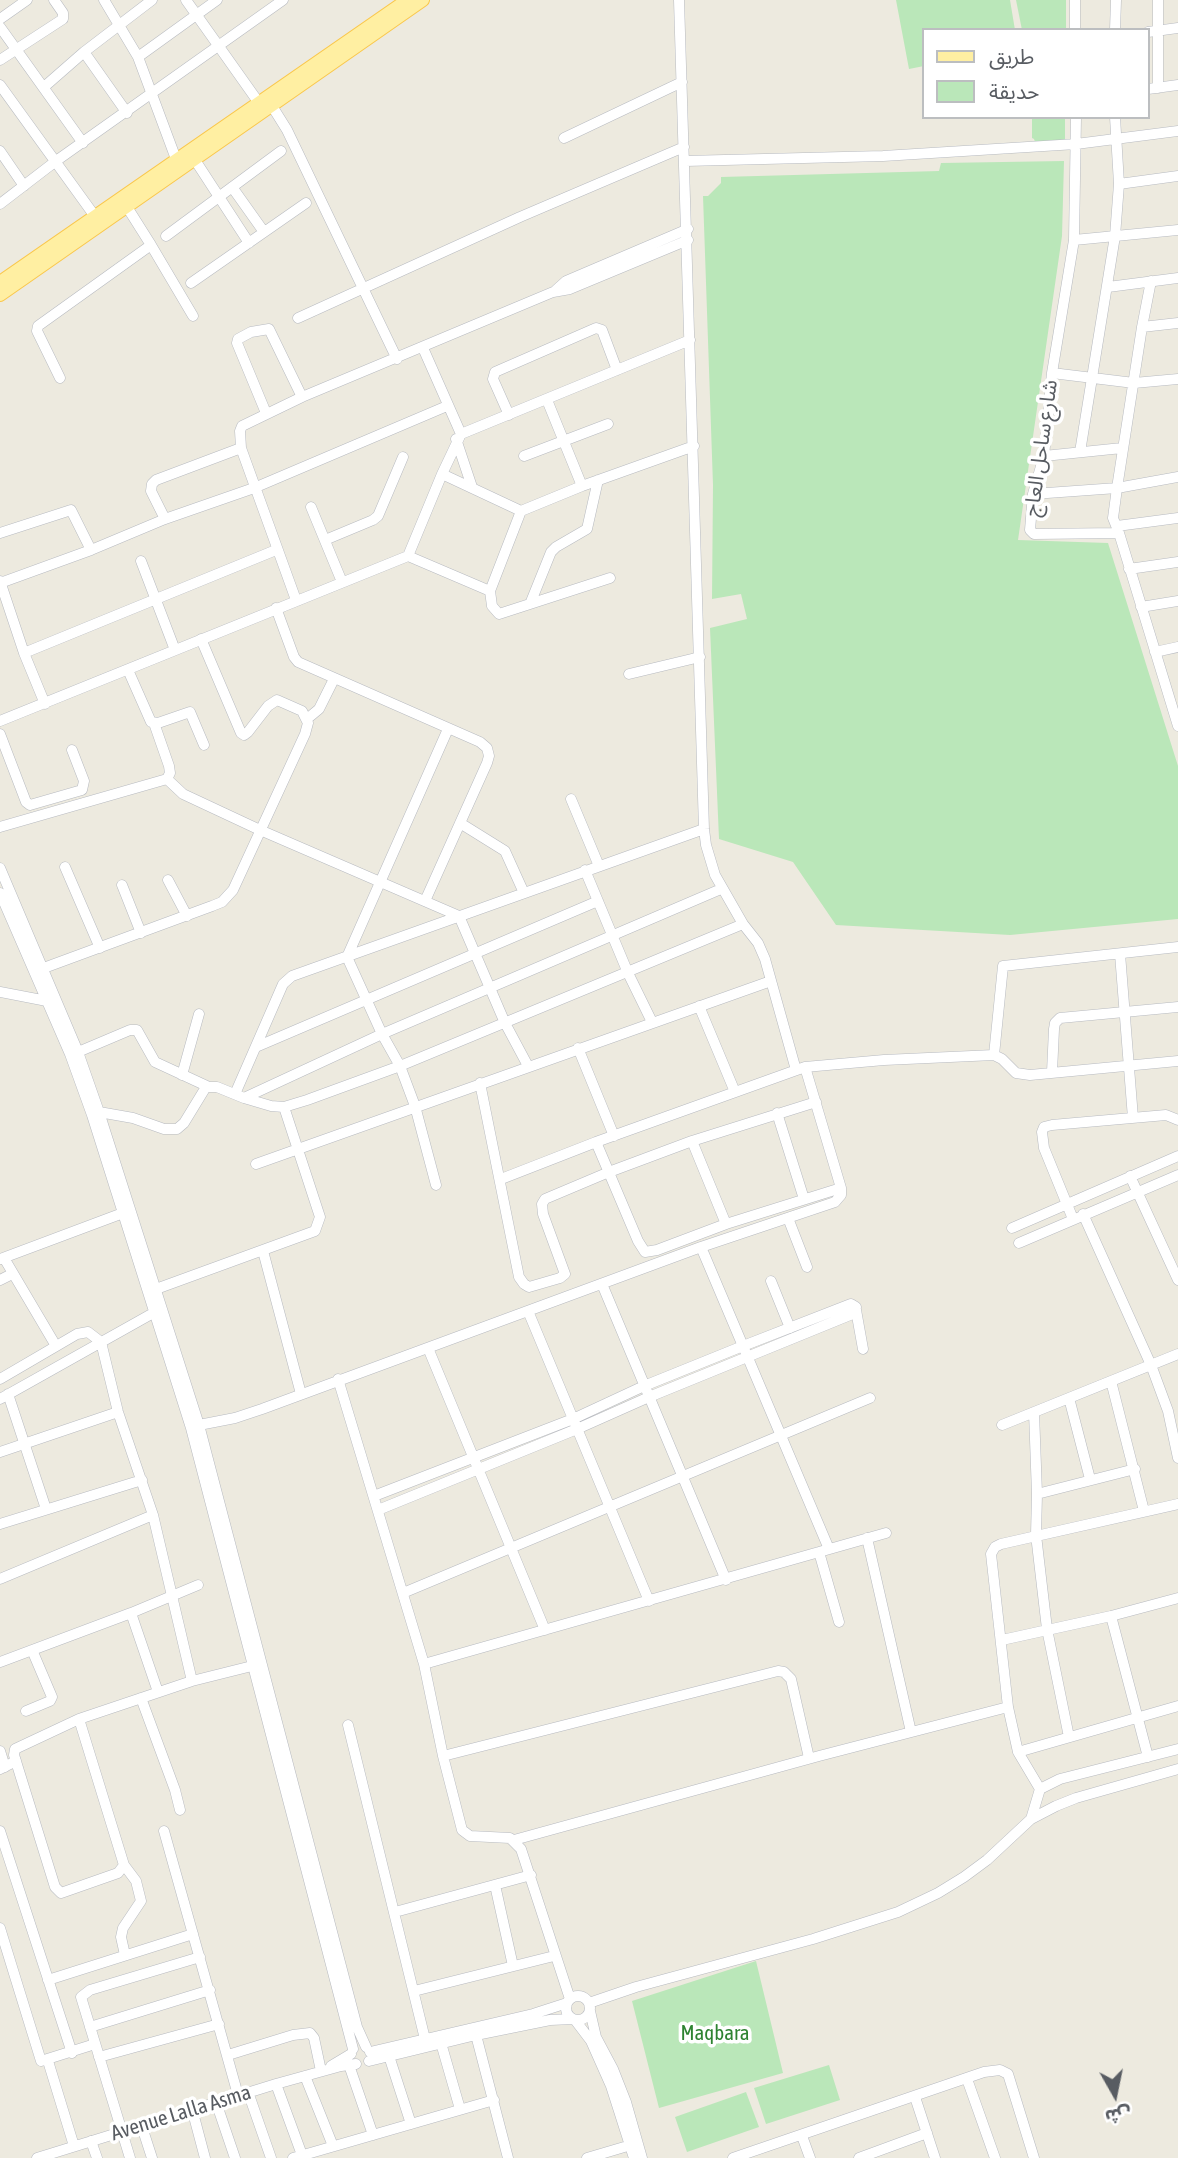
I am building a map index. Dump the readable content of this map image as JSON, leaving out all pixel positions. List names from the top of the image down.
{
  "streets": {
    "street": ["شارع ساحل العاج", "Avenue Lalla Asma"]
  },
  "parks": ["Maqbara"],
  "legend": ["طريق", "حديقة"],
  "north": "bottom"
}
